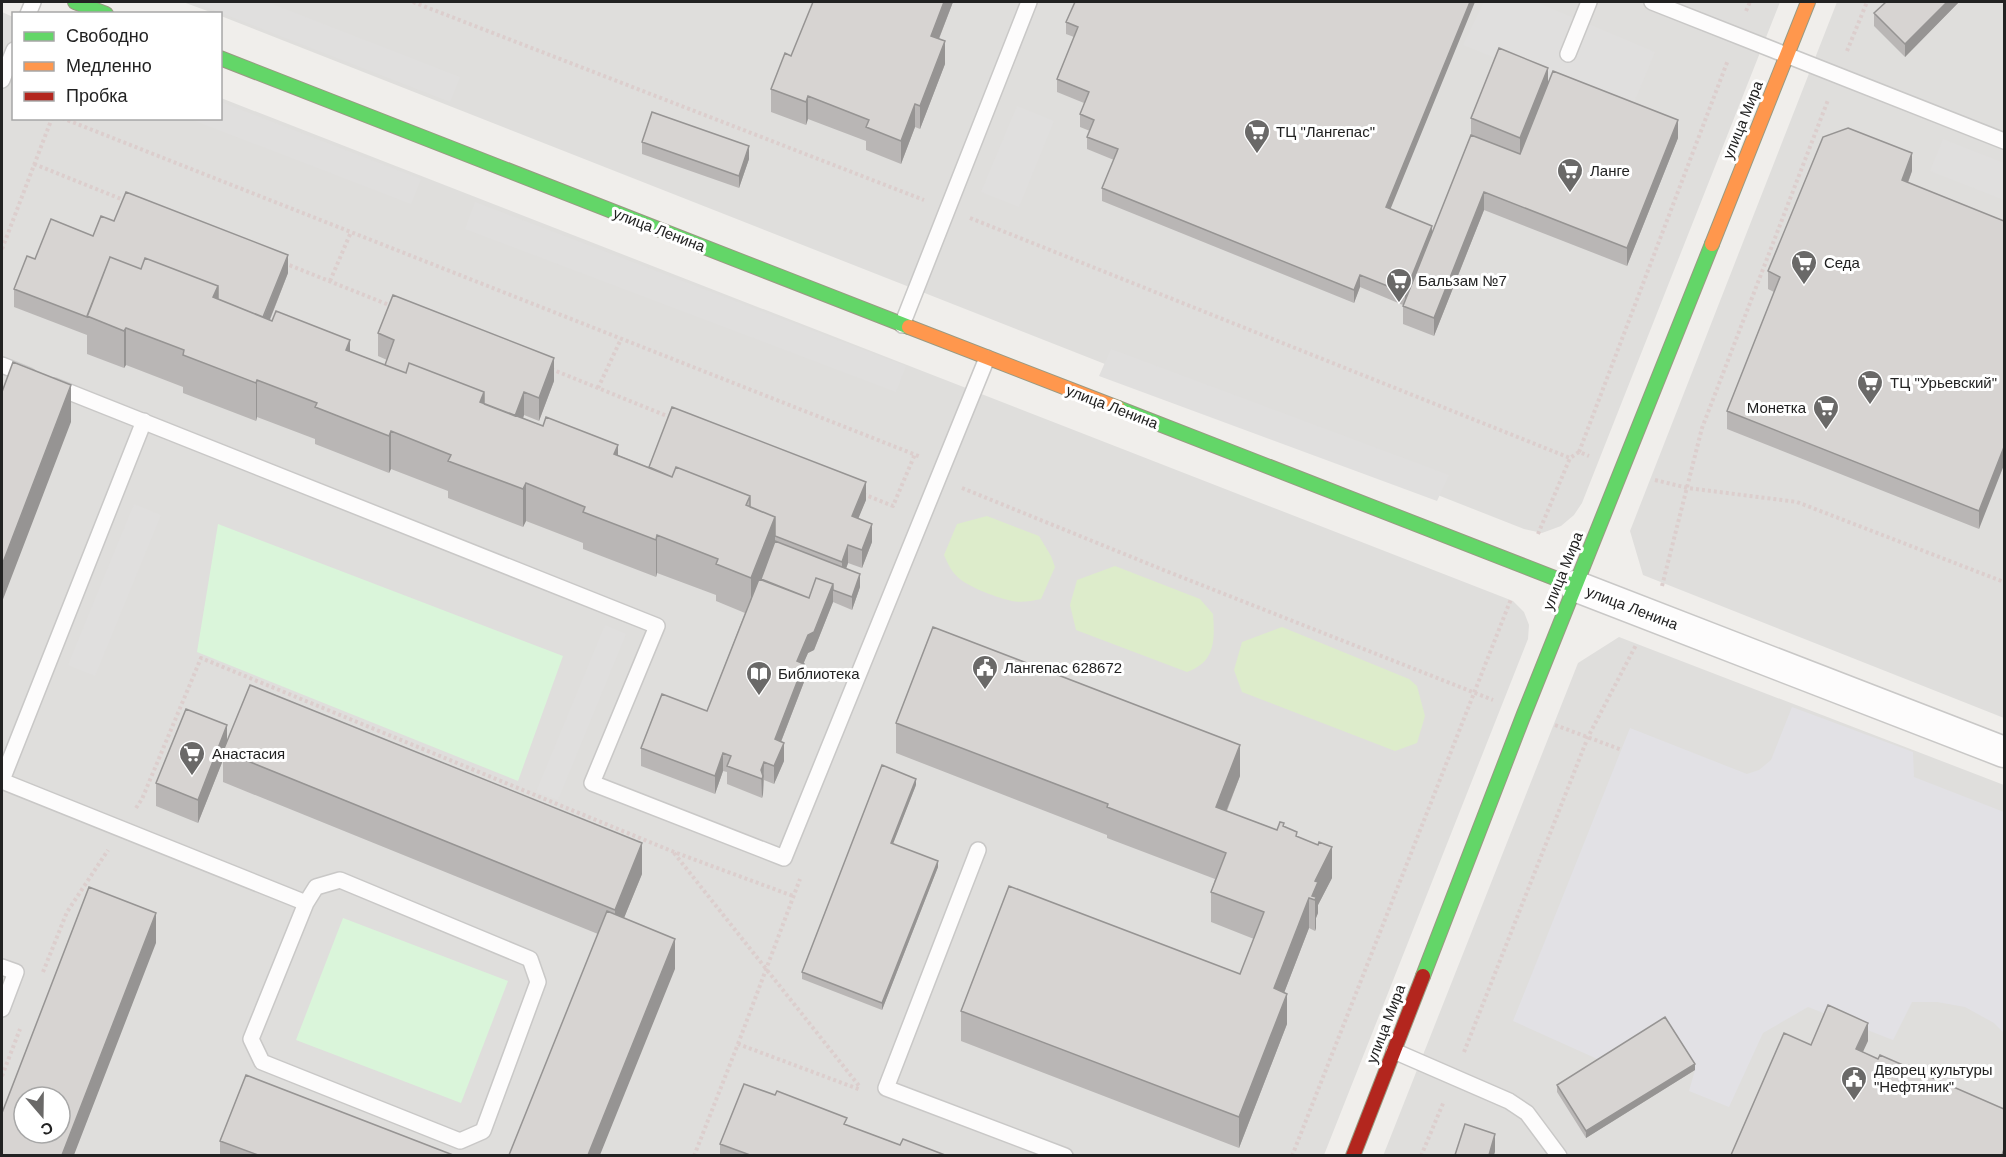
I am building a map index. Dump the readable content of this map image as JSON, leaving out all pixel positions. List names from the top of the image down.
{
  "streets": {
    "street": ["улица Мира", "улица Ленина"]
  },
  "crossings": [
    ["улица Мира", "улица Ленина"]
  ],
  "places": {
    "supermarket": [
      "ТЦ \"Лангепас\"",
      "Ланге",
      "Седа",
      "Бальзам №7",
      "ТЦ \"Урьевский\"",
      "Монетка",
      "Анастасия"
    ],
    "public building": ["Лангепас 628672", "Дворец культуры \"Нефтяник\""],
    "library": ["Библиотека"]
  },
  "legend": ["Свободно", "Медленно", "Пробка"],
  "north": "bottom"
}
